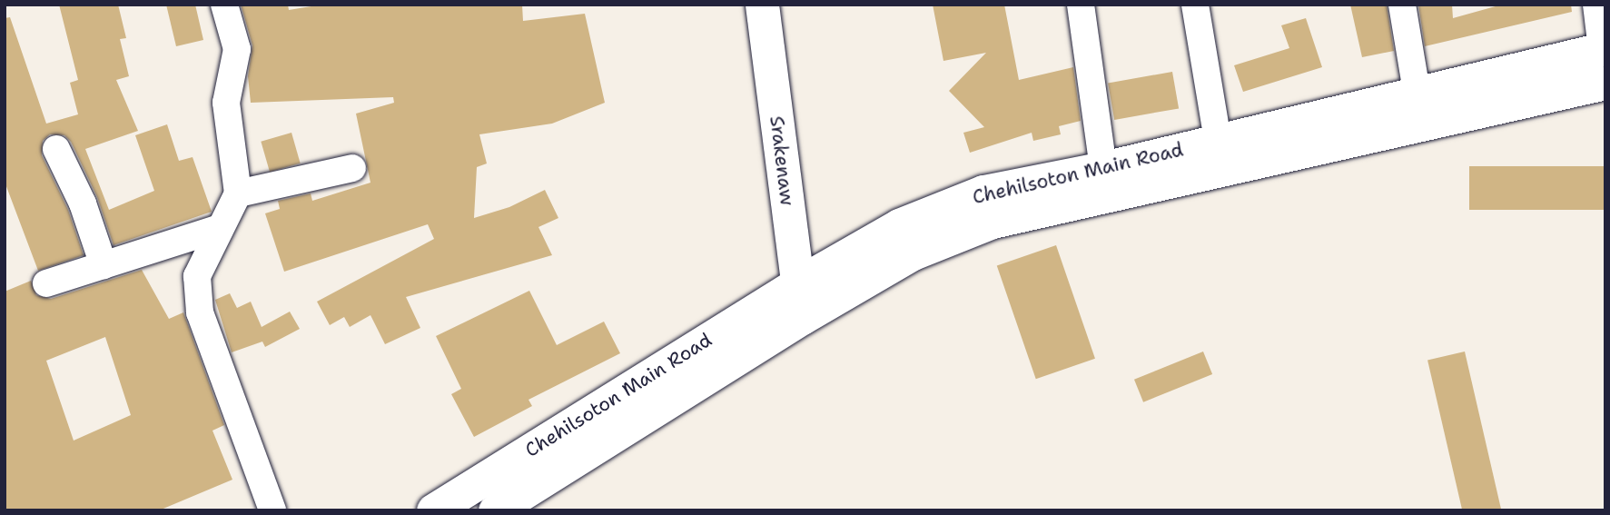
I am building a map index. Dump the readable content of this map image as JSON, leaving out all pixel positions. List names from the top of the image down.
{
  "streets": {
    "main road": ["Srakenaw", "Chehilsoton Main Road"]
  },
  "crossings": [
    ["Srakenaw", "Chehilsoton Main Road"]
  ]
}
